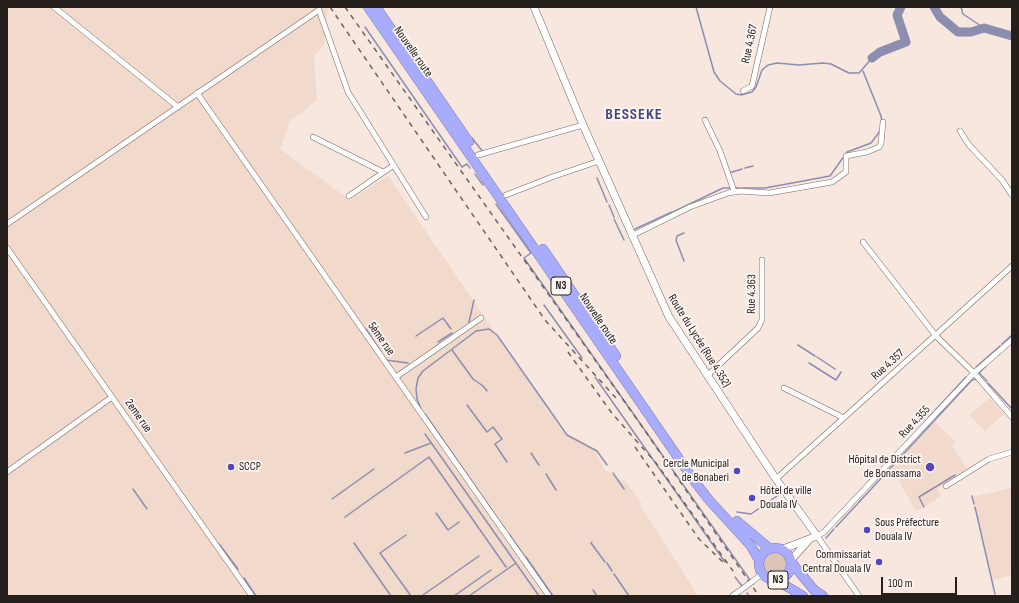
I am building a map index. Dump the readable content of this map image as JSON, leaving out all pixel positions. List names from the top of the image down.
{
  "streets": {
    "highway": ["Nouvelle route", "N3"],
    "main road": ["Route du Lycée (Rue 4.352)"],
    "street": [
      "Rue 4.367",
      "Rue 4.363",
      "5ème rue",
      "Rue 4.357",
      "2eme rue",
      "Rue 4.355"
    ]
  },
  "crossings": [
    ["Nouvelle route", "N3"],
    ["Rue 4.363", "Route du Lycée (Rue 4.352)"],
    ["Route du Lycée (Rue 4.352)", "Rue 4.357"],
    ["Route du Lycée (Rue 4.352)", "Rue 4.355"]
  ],
  "districts": ["BESSEKE"],
  "places": [
    "SCCP",
    "Hôpital de District de Bonassama",
    "Cercle Municipal de Bonaberi",
    "Hôtel de ville Douala IV",
    "Sous Préfecture Douala IV",
    "Commissariat Central Douala IV"
  ],
  "scale_bar": "100 m"
}
